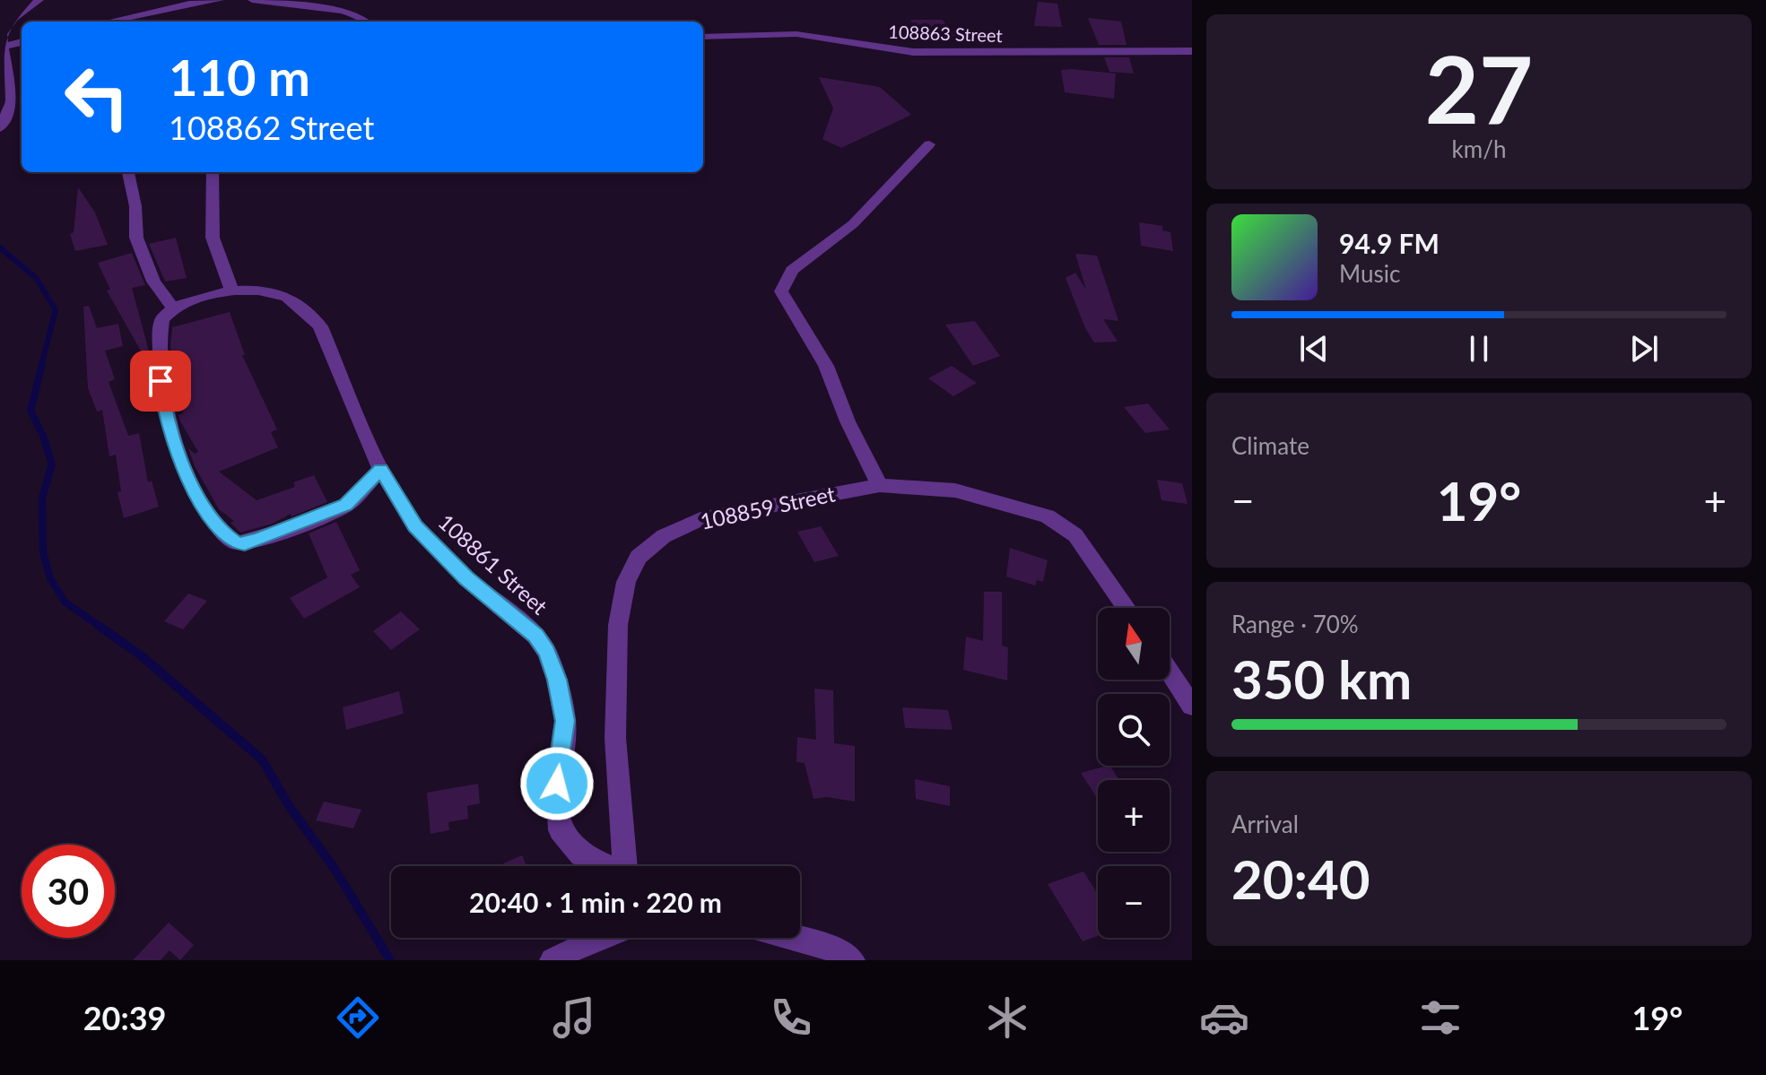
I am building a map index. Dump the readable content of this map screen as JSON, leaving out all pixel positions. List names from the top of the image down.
{
  "streets": {
    "street": ["108863 Street", "108859 Street", "108861 Street"]
  },
  "north": "top",
  "page": {
    "tile": [
      ["27", "km/h"],
      "Climate",
      ["Range · 70%", "350 km"],
      ["Arrival", "20:40"]
    ],
    "turn": ["110 m", "108862 Street"],
    "song": ["94.9 FM", "Music"],
    "heat": ["−", "19°", "+"],
    "map_buttons": ["+", "−"],
    "limit": "30",
    "trip": "20:40 · 1 min · 220 m",
    "tabs": ["20:39", "19°"]
  }
}
